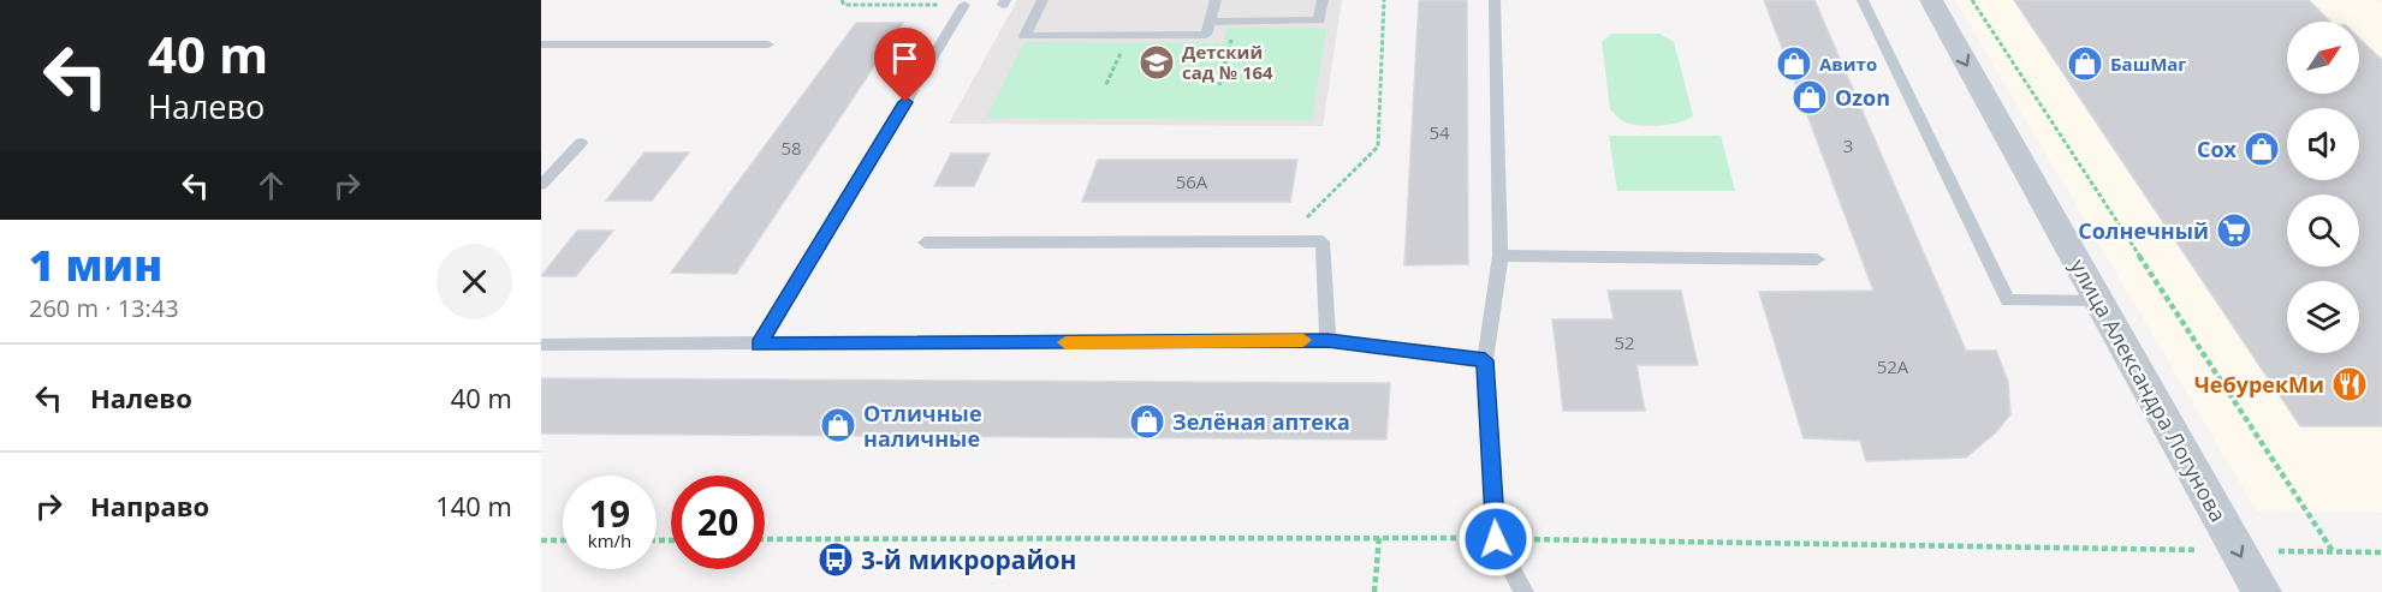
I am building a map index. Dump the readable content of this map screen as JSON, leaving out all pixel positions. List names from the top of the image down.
{
  "streets": {
    "street": ["улица Александра Логунова"]
  },
  "one_way": ["улица Александра Логунова"],
  "places": {
    "school or university": ["Детский сад № 164"],
    "shop": [
      "Авито",
      "БашМаг",
      "Ozon",
      "Cox",
      "Зелёная аптека",
      "Отличные наличные"
    ],
    "supermarket": ["Солнечный"],
    "restaurant": ["ЧебурекМи"],
    "bus stop": ["3-й микрорайон"]
  },
  "house_numbers": [
    "54",
    "3",
    "58",
    "56А",
    "52",
    "52А"
  ],
  "north": "top right",
  "page": {
    "turn": ["40 m", "Налево"],
    "heading": ["1 мин", "260 m · 13:43"],
    "list": [
      {
        "name": "Налево",
        "value": "40 m"
      },
      {
        "name": "Направо",
        "value": "140 m"
      }
    ],
    "speed": "19 km/h",
    "limit": "20"
  }
}
